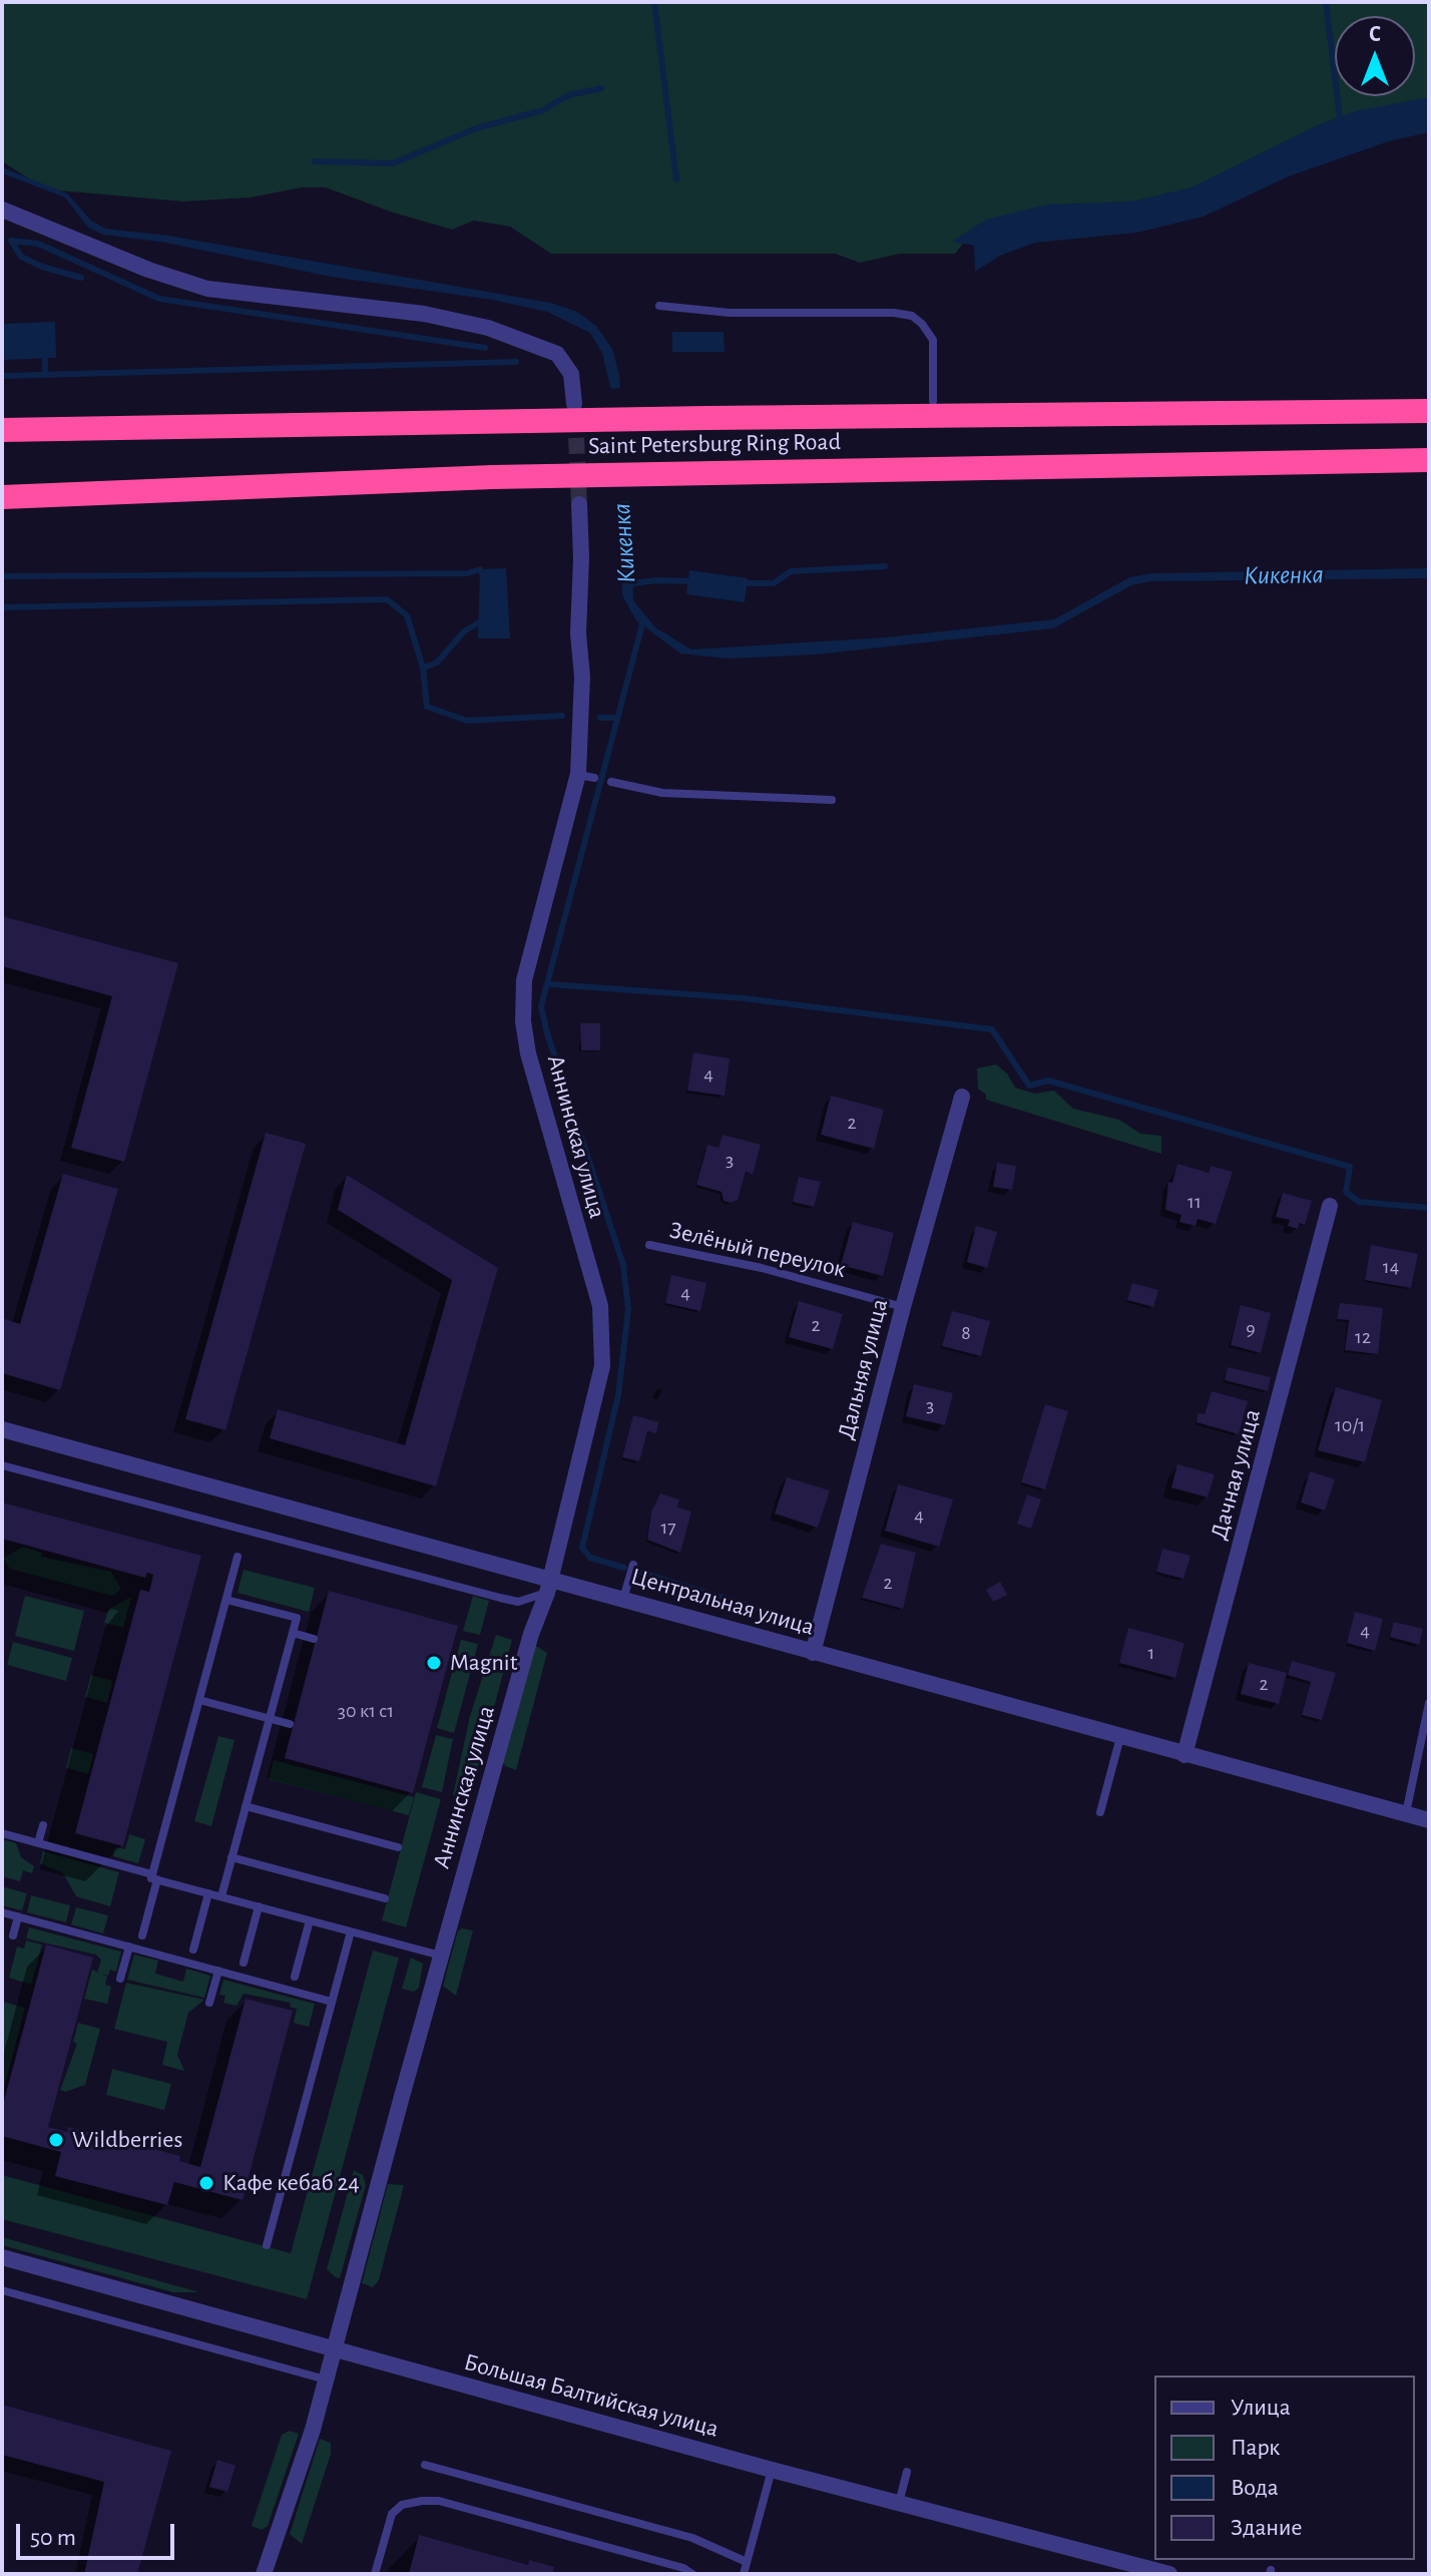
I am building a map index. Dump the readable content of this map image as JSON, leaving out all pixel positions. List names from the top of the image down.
{
  "streets": {
    "highway": ["Saint Petersburg Ring Road"],
    "street": [
      "Аннинская улица",
      "Дальняя улица",
      "Дачная улица",
      "Центральная улица",
      "Большая Балтийская улица"
    ],
    "lane": ["Зелёный переулок"]
  },
  "crossings": [
    ["Аннинская улица", "Центральная улица"],
    ["Аннинская улица", "Большая Балтийская улица"],
    ["Зелёный переулок", "Дальняя улица"],
    ["Дальняя улица", "Центральная улица"],
    ["Дачная улица", "Центральная улица"]
  ],
  "water": ["Кикенка"],
  "places": ["Magnit", "Wildberries", "Кафе кебаб 24"],
  "house_numbers": [
    "4",
    "2",
    "3",
    "11",
    "14",
    "4",
    "2",
    "9",
    "8",
    "12",
    "3",
    "10/1",
    "4",
    "17",
    "2",
    "4",
    "1",
    "2",
    "30 к1 с1"
  ],
  "legend": [
    "Улица",
    "Парк",
    "Вода",
    "Здание"
  ],
  "scale_bar": "50 m",
  "north": "top"
}
